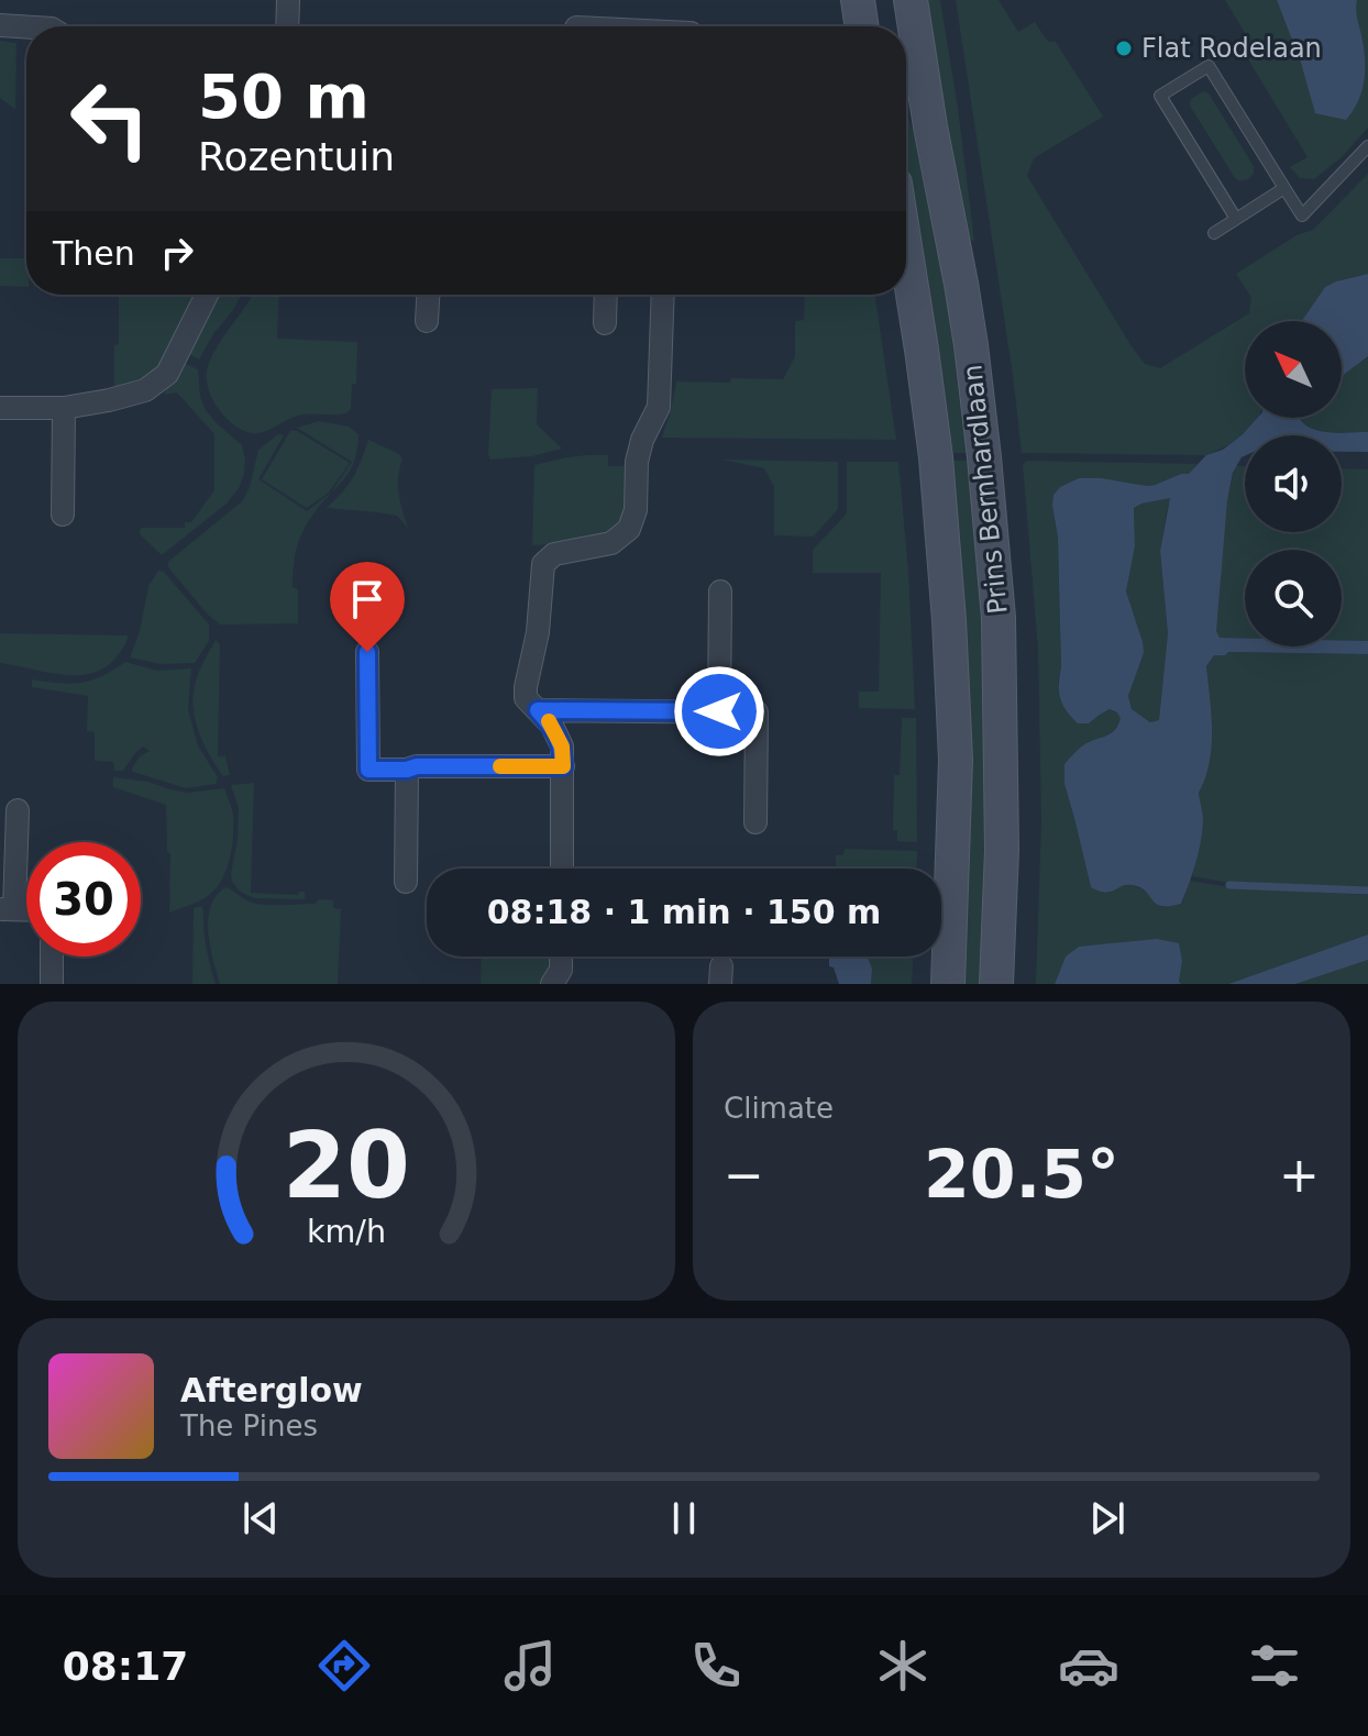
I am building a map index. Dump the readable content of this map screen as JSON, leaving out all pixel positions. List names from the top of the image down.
{
  "streets": {
    "main road": ["Prins Bernhardlaan"]
  },
  "places": ["Flat Rodelaan"],
  "north": "top left",
  "page": {
    "turn": ["50 m", "Rozentuin"],
    "then": "Then",
    "limit": "30",
    "trip": "08:18 · 1 min · 150 m",
    "tile": "Climate",
    "heat": ["−", "20.5°", "+"],
    "song": ["Afterglow", "The Pines"],
    "tabs": "08:17",
    "gauge": ["20", "km/h"]
  }
}
